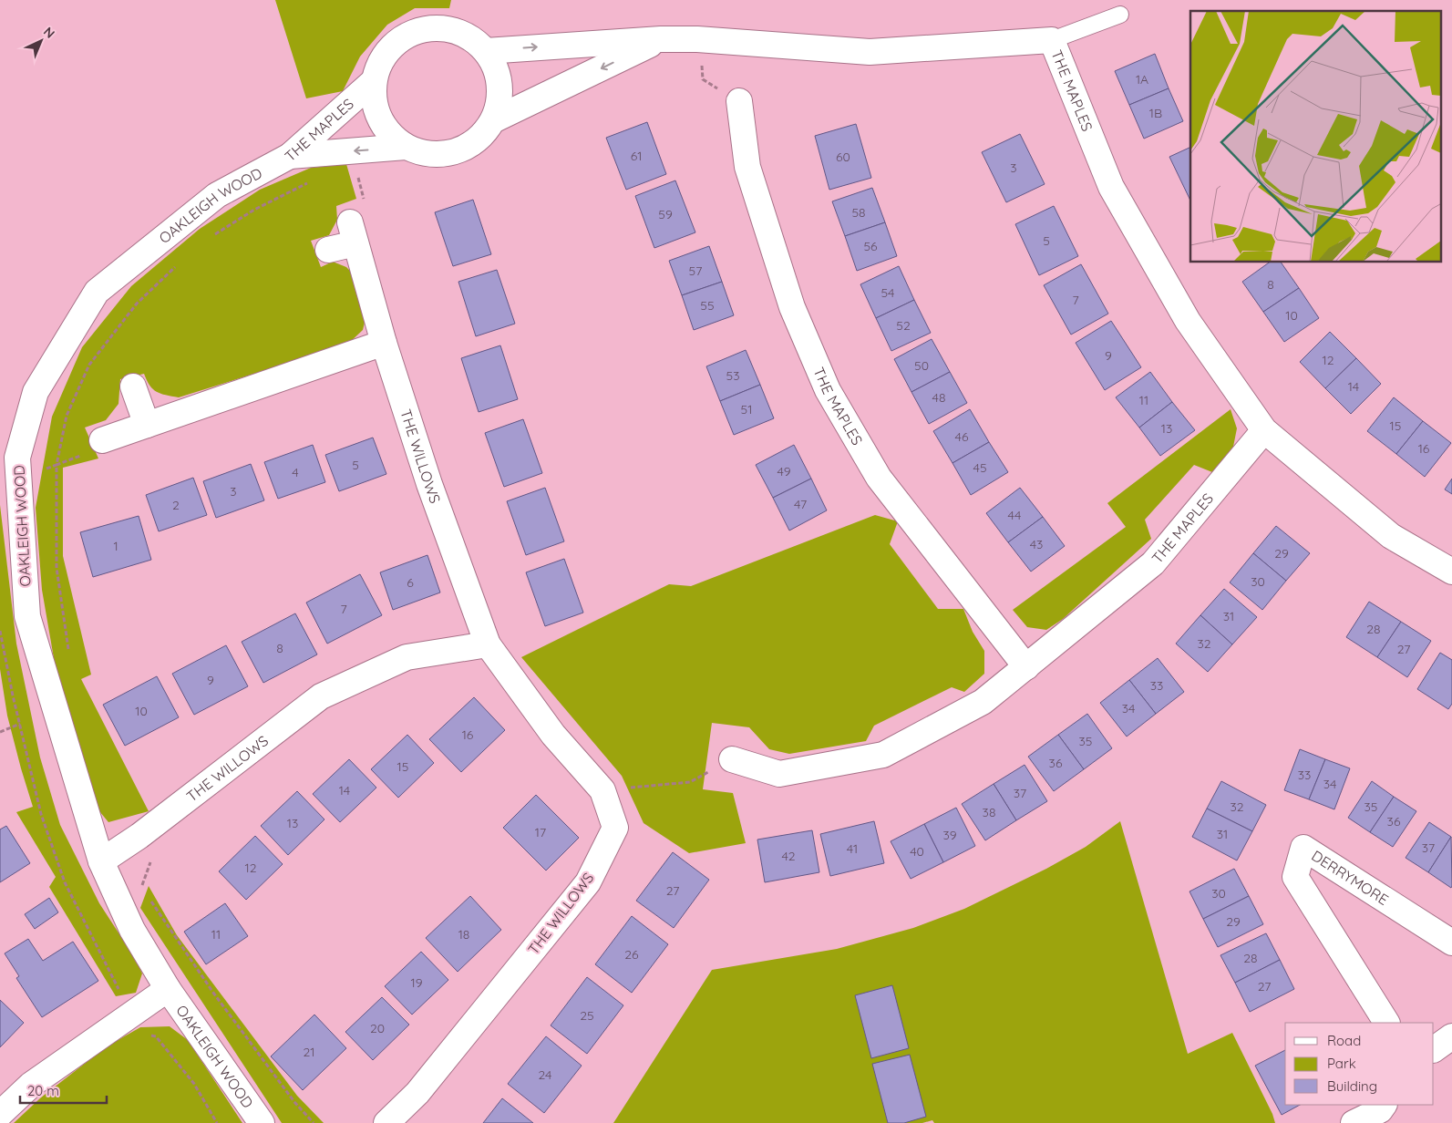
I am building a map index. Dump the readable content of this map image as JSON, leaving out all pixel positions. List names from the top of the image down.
{
  "streets": {
    "street": [
      "THE MAPLES",
      "OAKLEIGH WOOD",
      "THE WILLOWS",
      "DERRYMORE"
    ]
  },
  "crossings": [
    ["THE MAPLES", "OAKLEIGH WOOD"],
    ["OAKLEIGH WOOD", "THE WILLOWS"]
  ],
  "house_numbers": [
    "1A",
    "1B",
    "61",
    "60",
    "3",
    "58",
    "59",
    "5",
    "56",
    "57",
    "8",
    "54",
    "7",
    "55",
    "10",
    "52",
    "9",
    "12",
    "50",
    "53",
    "14",
    "48",
    "11",
    "51",
    "15",
    "13",
    "46",
    "16",
    "5",
    "45",
    "49",
    "4",
    "3",
    "47",
    "2",
    "44",
    "43",
    "1",
    "29",
    "30",
    "6",
    "7",
    "31",
    "28",
    "32",
    "8",
    "27",
    "9",
    "33",
    "34",
    "10",
    "16",
    "35",
    "36",
    "15",
    "33",
    "34",
    "14",
    "37",
    "32",
    "35",
    "38",
    "36",
    "13",
    "17",
    "31",
    "39",
    "37",
    "41",
    "40",
    "42",
    "12",
    "27",
    "30",
    "29",
    "11",
    "18",
    "26",
    "28",
    "19",
    "27",
    "25",
    "20",
    "21",
    "24"
  ],
  "legend": ["Road", "Park", "Building"],
  "scale_bar": "20 m",
  "north": "top right"
}
